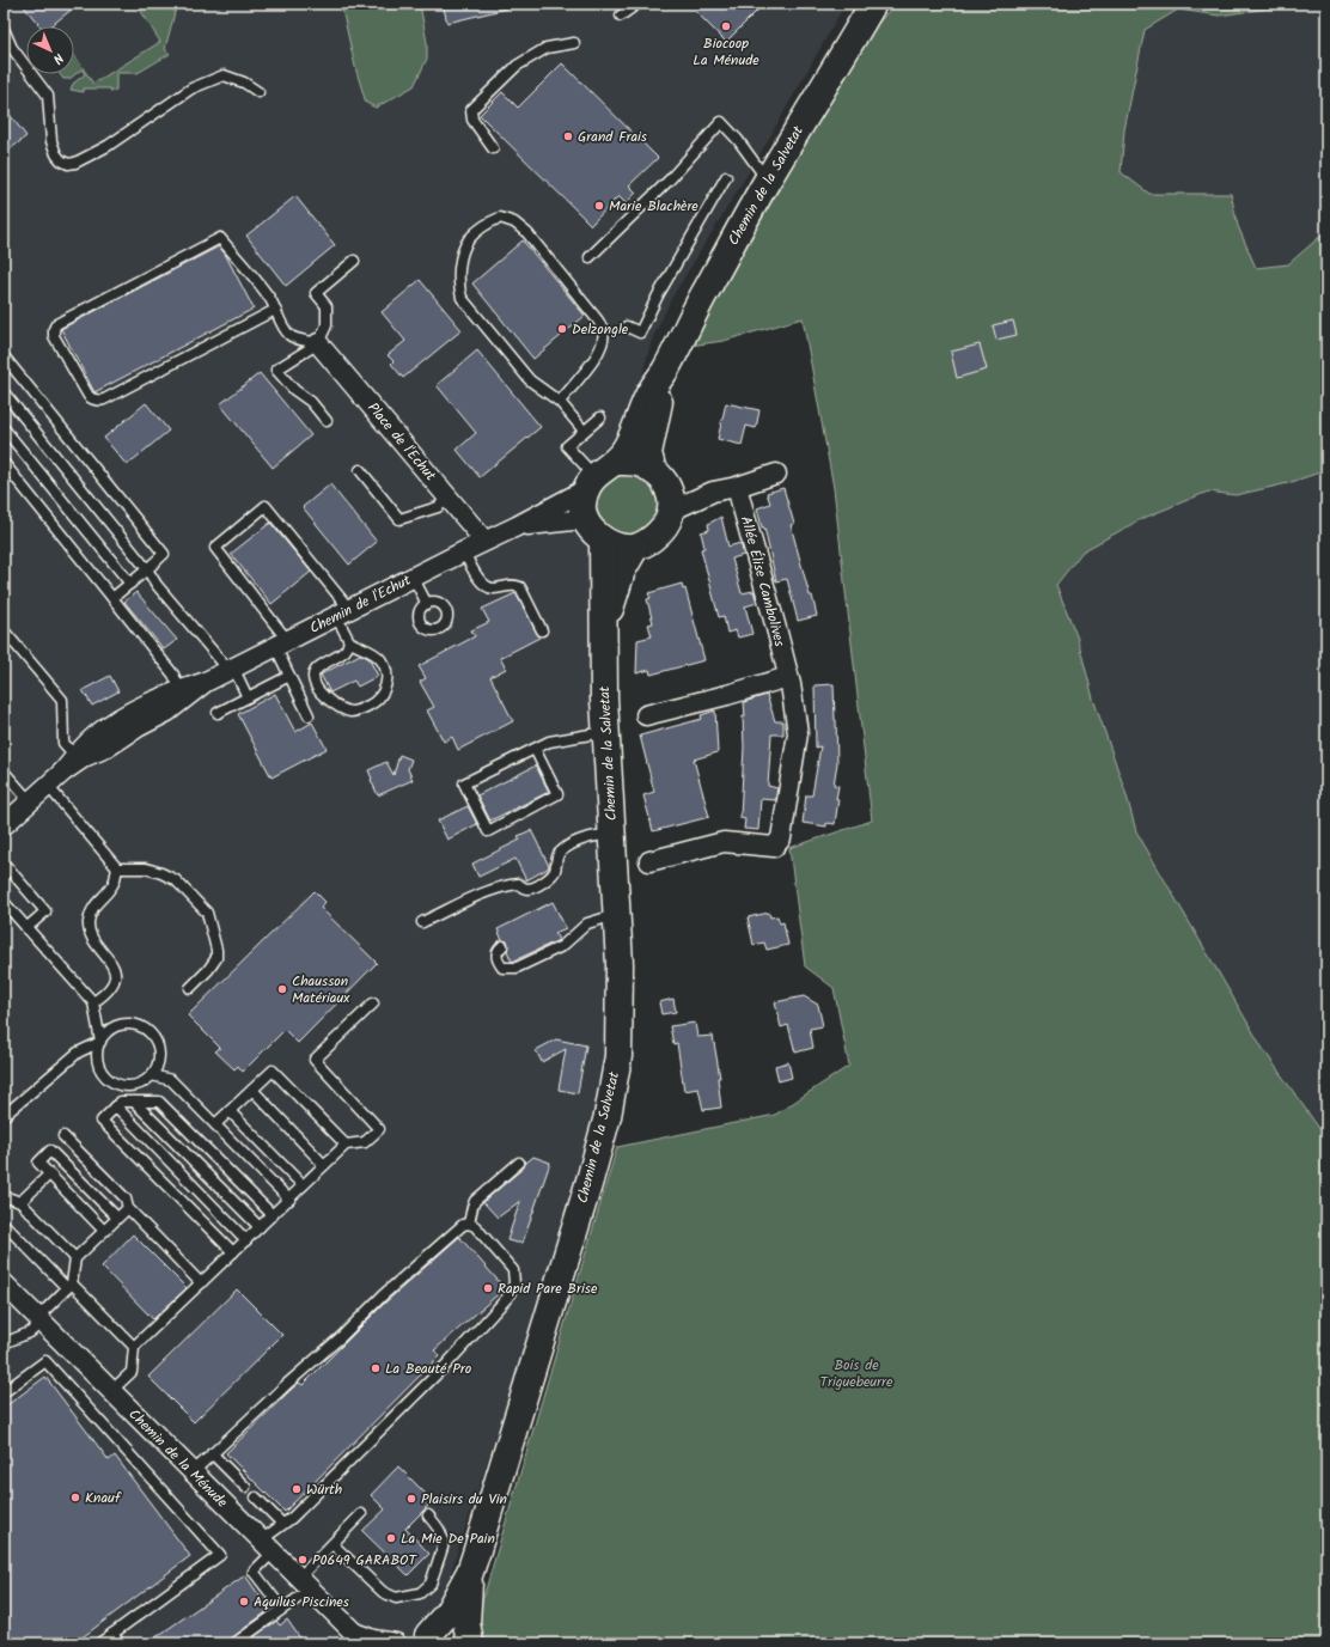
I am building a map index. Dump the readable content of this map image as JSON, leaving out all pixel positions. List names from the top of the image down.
{
  "streets": {
    "main road": ["Chemin de la Salvetat"],
    "street": [
      "Place de l'Echut",
      "Allée Élise Cambolives",
      "Chemin de l'Echut",
      "Chemin de la Ménude"
    ]
  },
  "crossings": [
    ["Chemin de la Salvetat", "Chemin de l'Echut"],
    ["Place de l'Echut", "Chemin de l'Echut"]
  ],
  "parks": ["Bois de Triguebeurre"],
  "places": [
    "Biocoop La Ménude",
    "Grand Frais",
    "Marie Blachère",
    "Delzongle",
    "Chausson Matériaux",
    "Rapid Pare Brise",
    "La Beauté Pro",
    "Würth",
    "Knauf",
    "Plaisirs du Vin",
    "La Mie De Pain",
    "P0649 GARABOT",
    "Aquilus Piscines"
  ],
  "north": "bottom right"
}
